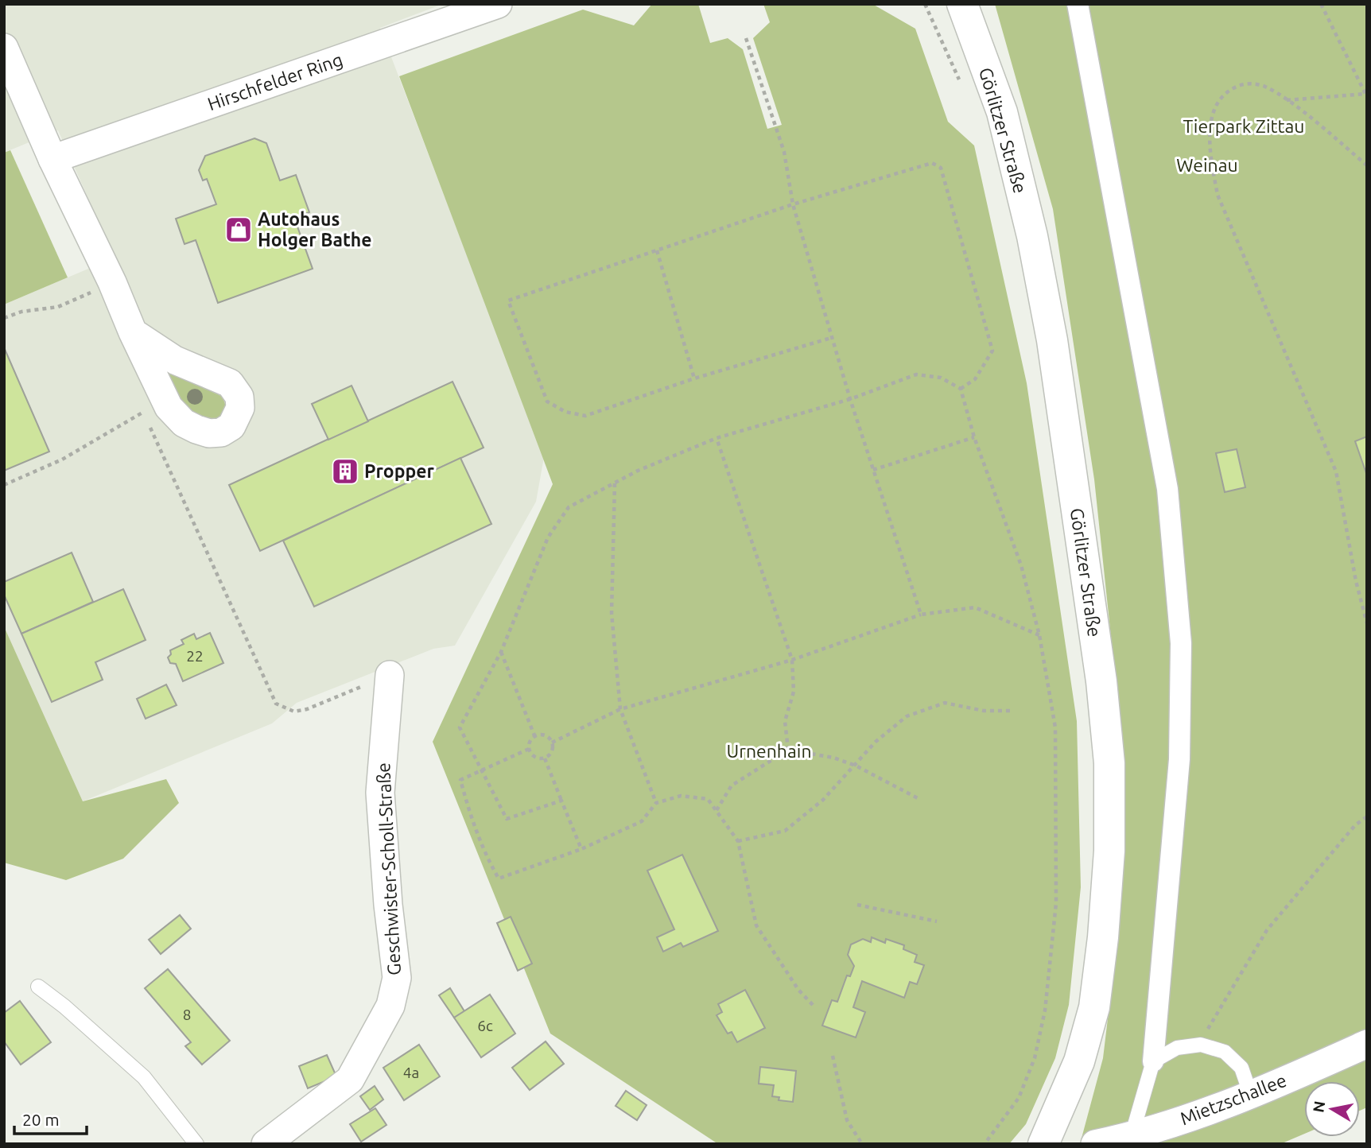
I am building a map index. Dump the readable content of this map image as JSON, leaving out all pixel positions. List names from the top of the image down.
{
  "streets": {
    "main road": ["Görlitzer Straße"],
    "street": ["Hirschfelder Ring", "Geschwister-Scholl-Straße", "Mietzschallee"]
  },
  "parks": ["Tierpark Zittau", "Weinau", "Urnenhain"],
  "places": {
    "shop": ["Autohaus Holger Bathe"],
    "building": ["Propper"]
  },
  "house_numbers": [
    "22",
    "8",
    "6c",
    "4a"
  ],
  "scale_bar": "20 m",
  "north": "left"
}
